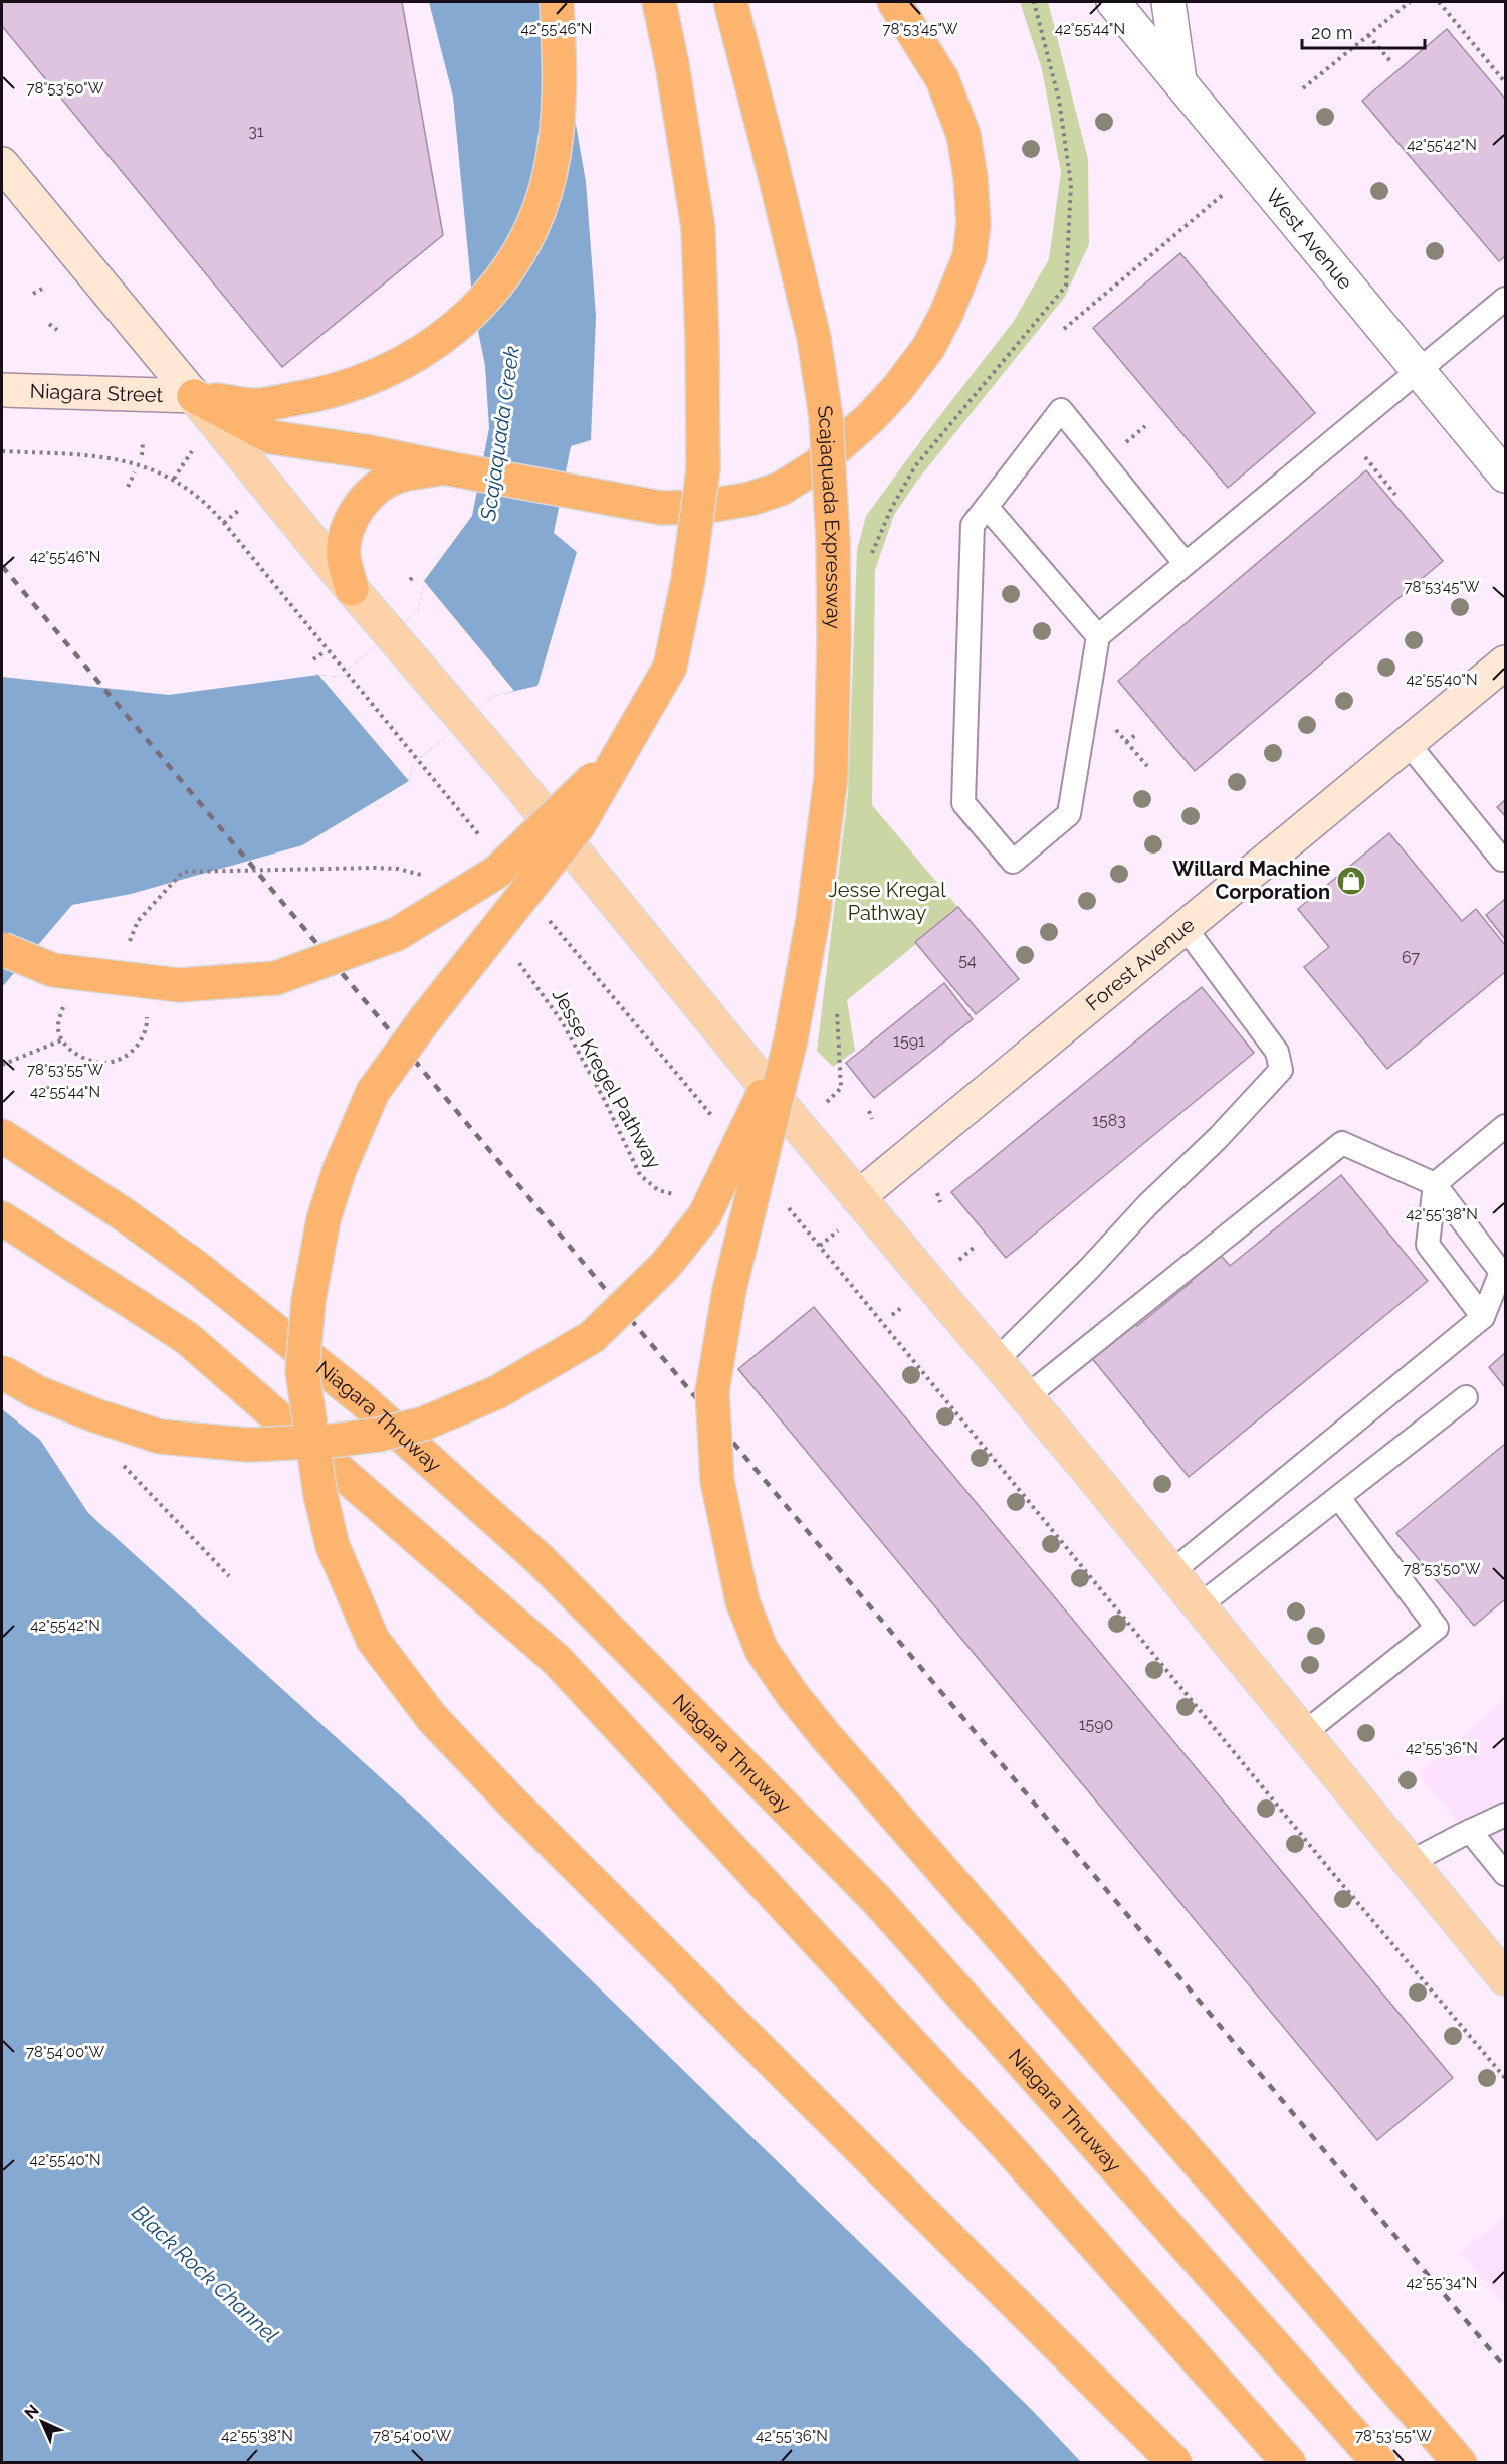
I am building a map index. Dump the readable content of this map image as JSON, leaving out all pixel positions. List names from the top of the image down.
{
  "streets": {
    "highway": ["Scajaquada Expressway", "Niagara Thruway"],
    "street": ["West Avenue", "Niagara Street", "Forest Avenue"],
    "path": ["Jesse Kregel Pathway"]
  },
  "water": ["Scajaquada Creek", "Black Rock Channel"],
  "parks": ["Jesse Kregal Pathway"],
  "places": {
    "shop": ["Willard Machine Corporation"]
  },
  "house_numbers": [
    "31",
    "67",
    "54",
    "1591",
    "1583",
    "1590"
  ],
  "scale_bar": "20 m",
  "north": "top left",
  "coordinates": [
    "42°55'46\"N",
    "78°53'45\"W",
    "42°55'44\"N",
    "78°53'50\"W",
    "42°55'42\"N",
    "42°55'40\"N",
    "78°53'55\"W",
    "42°55'38\"N",
    "42°55'36\"N",
    "78°54'00\"W",
    "42°55'34\"N"
  ]
}
